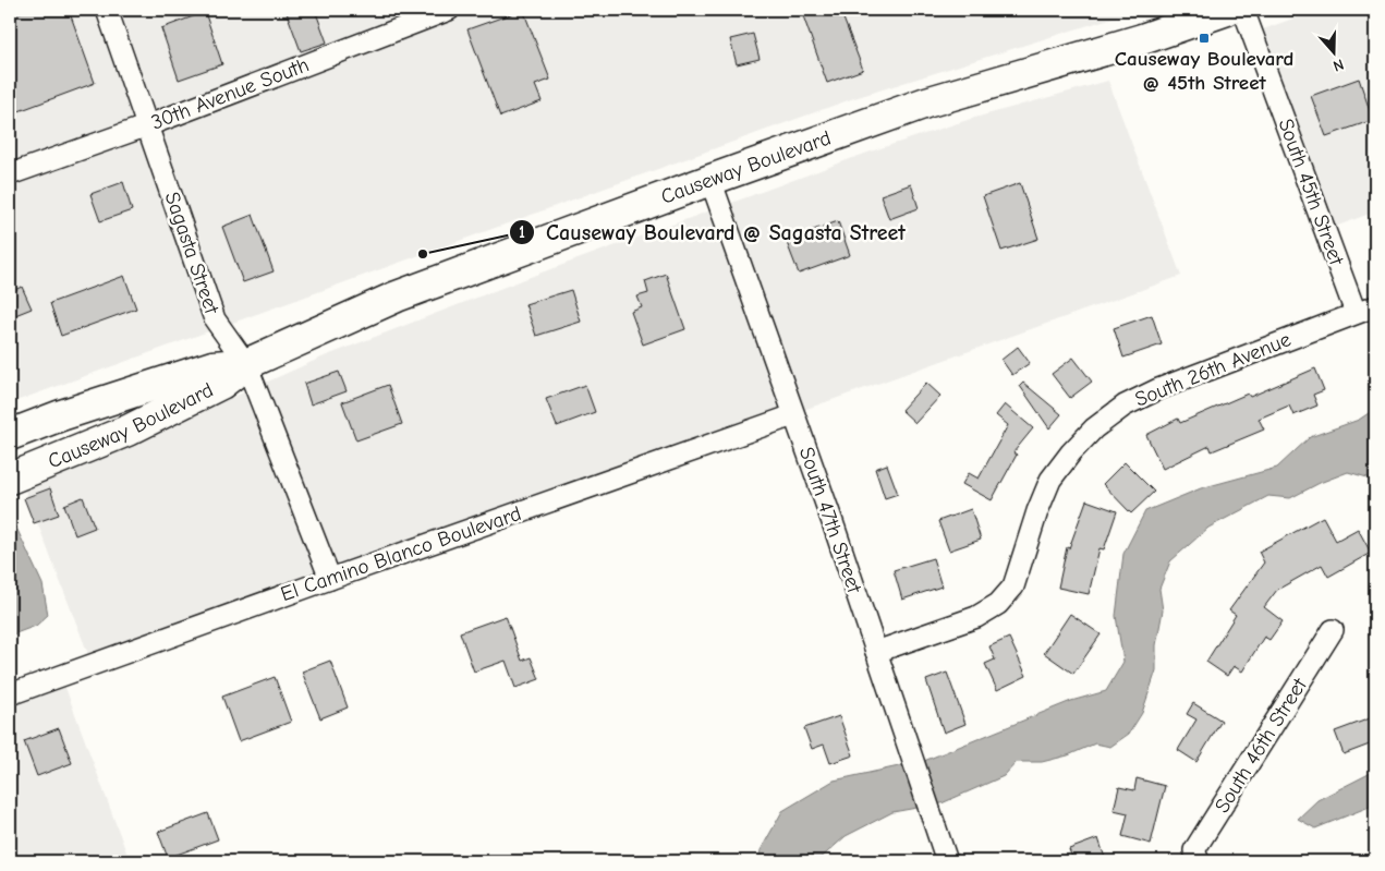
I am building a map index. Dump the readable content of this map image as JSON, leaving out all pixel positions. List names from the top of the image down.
{
  "streets": {
    "main road": ["Causeway Boulevard"],
    "street": [
      "30th Avenue South",
      "South 45th Street",
      "Sagasta Street",
      "South 26th Avenue",
      "South 47th Street",
      "El Camino Blanco Boulevard",
      "South 46th Street"
    ]
  },
  "crossings": [
    ["30th Avenue South", "Sagasta Street"],
    ["Causeway Boulevard", "Sagasta Street"],
    ["Causeway Boulevard", "South 47th Street"],
    ["South 45th Street", "South 26th Avenue"],
    ["Sagasta Street", "El Camino Blanco Boulevard"],
    ["South 26th Avenue", "South 47th Street"],
    ["South 47th Street", "El Camino Blanco Boulevard"]
  ],
  "places": {
    "transit": ["Causeway Boulevard @ 45th Street"],
    "other": ["Causeway Boulevard @ Sagasta Street"]
  },
  "north": "bottom"
}
